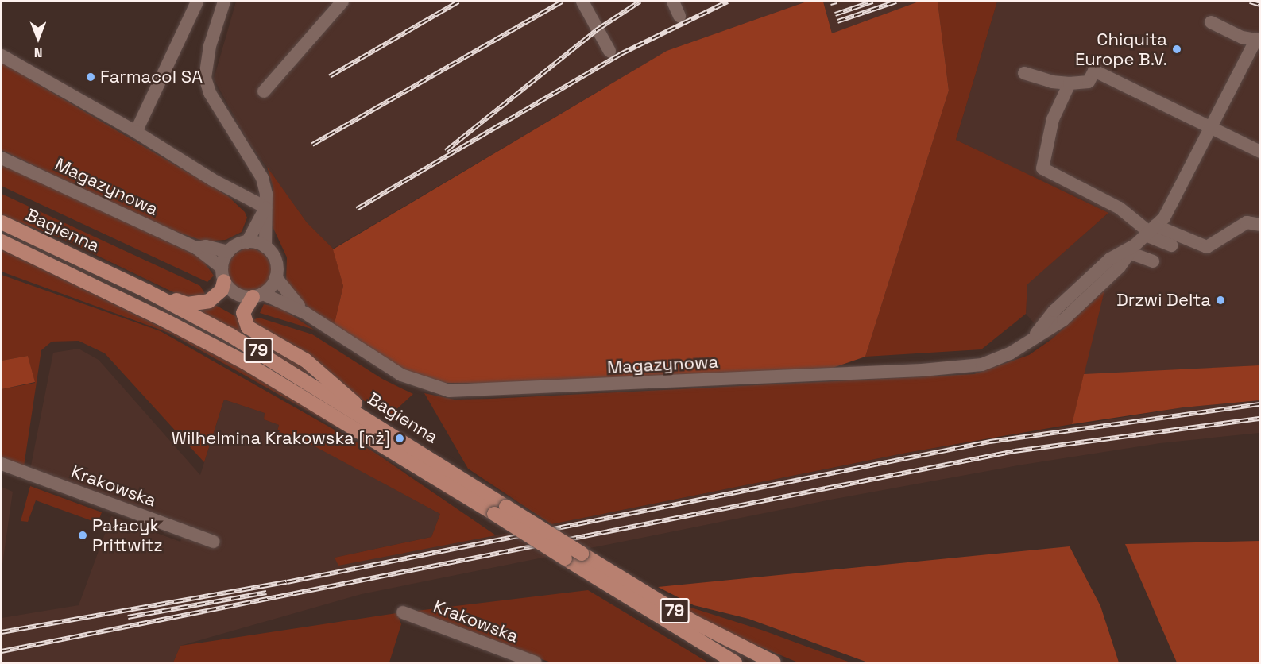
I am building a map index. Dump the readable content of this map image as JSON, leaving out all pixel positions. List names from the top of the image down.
{
  "streets": {
    "main road": ["Bagienna", "79"],
    "street": ["Magazynowa", "Krakowska"]
  },
  "places": [
    "Chiquita Europe B.V.",
    "Farmacol SA",
    "Drzwi Delta",
    "Wilhelmina Krakowska [nż]",
    "Pałacyk Prittwitz"
  ],
  "north": "bottom"
}
